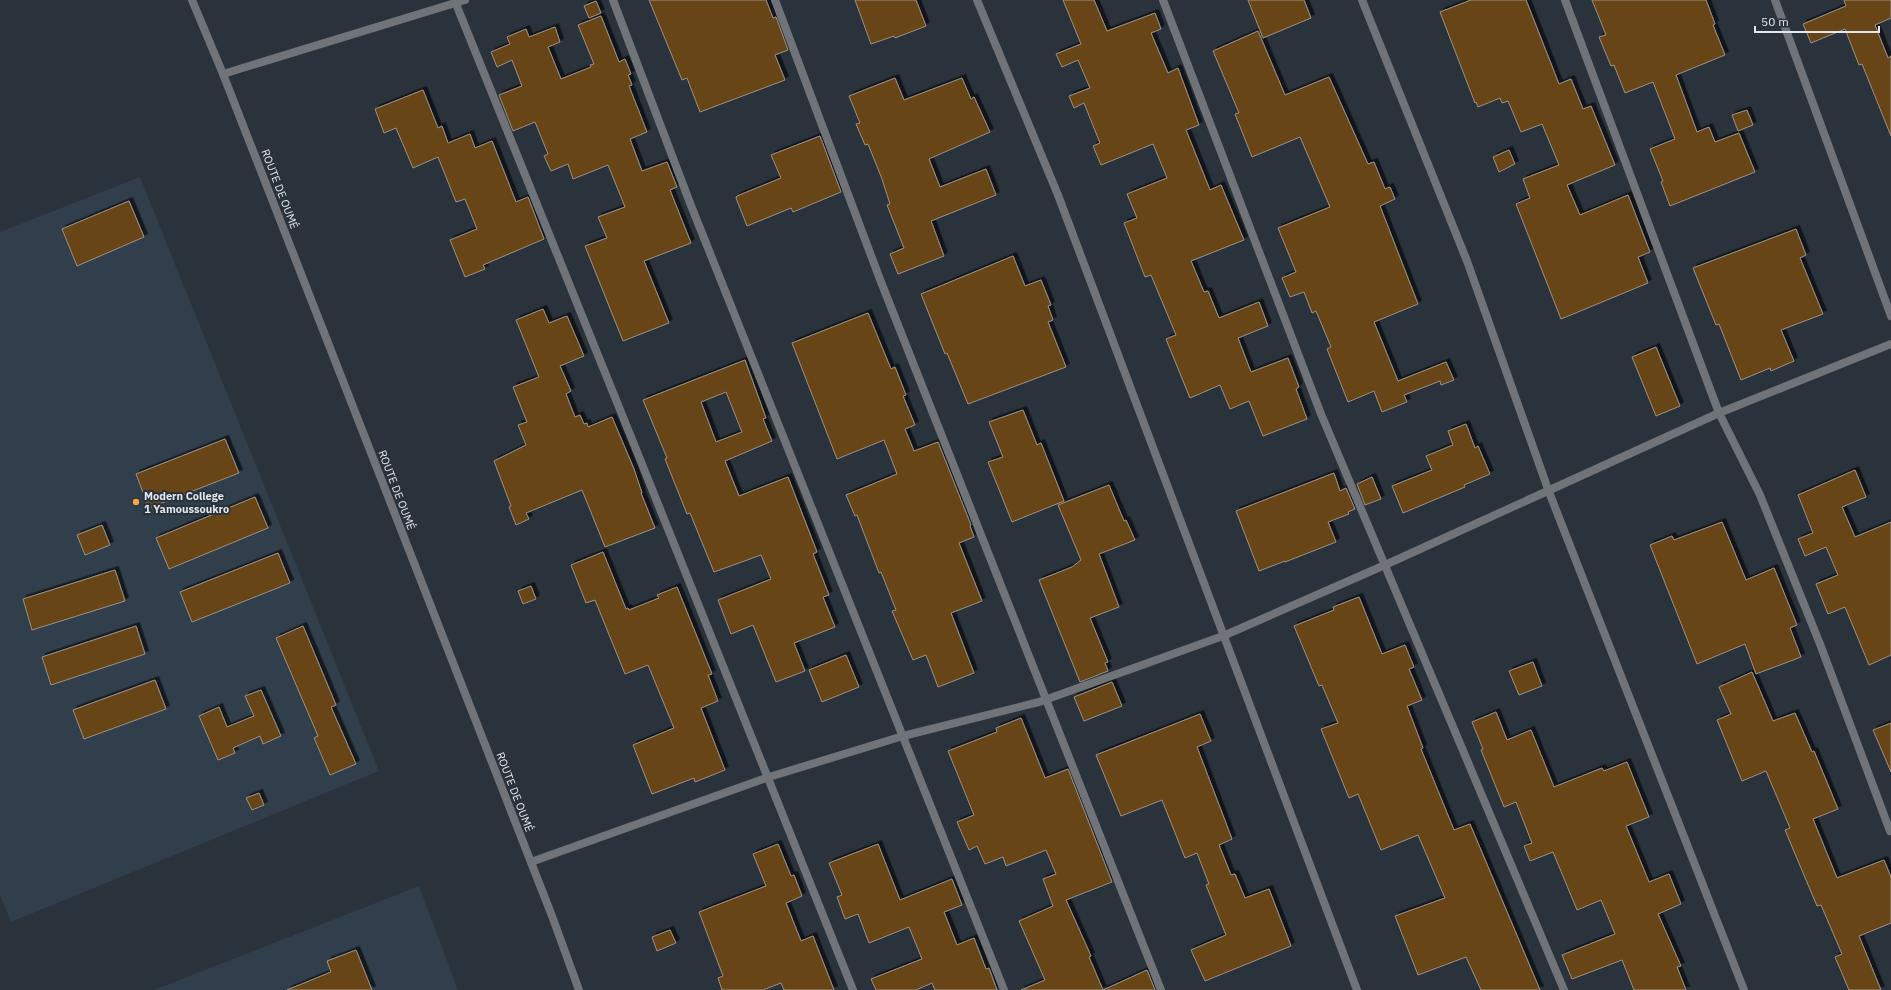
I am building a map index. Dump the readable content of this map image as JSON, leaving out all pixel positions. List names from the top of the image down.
{
  "streets": {
    "street": ["ROUTE DE OUMÉ"]
  },
  "places": ["Modern College 1 Yamoussoukro"],
  "scale_bar": "50 m"
}
